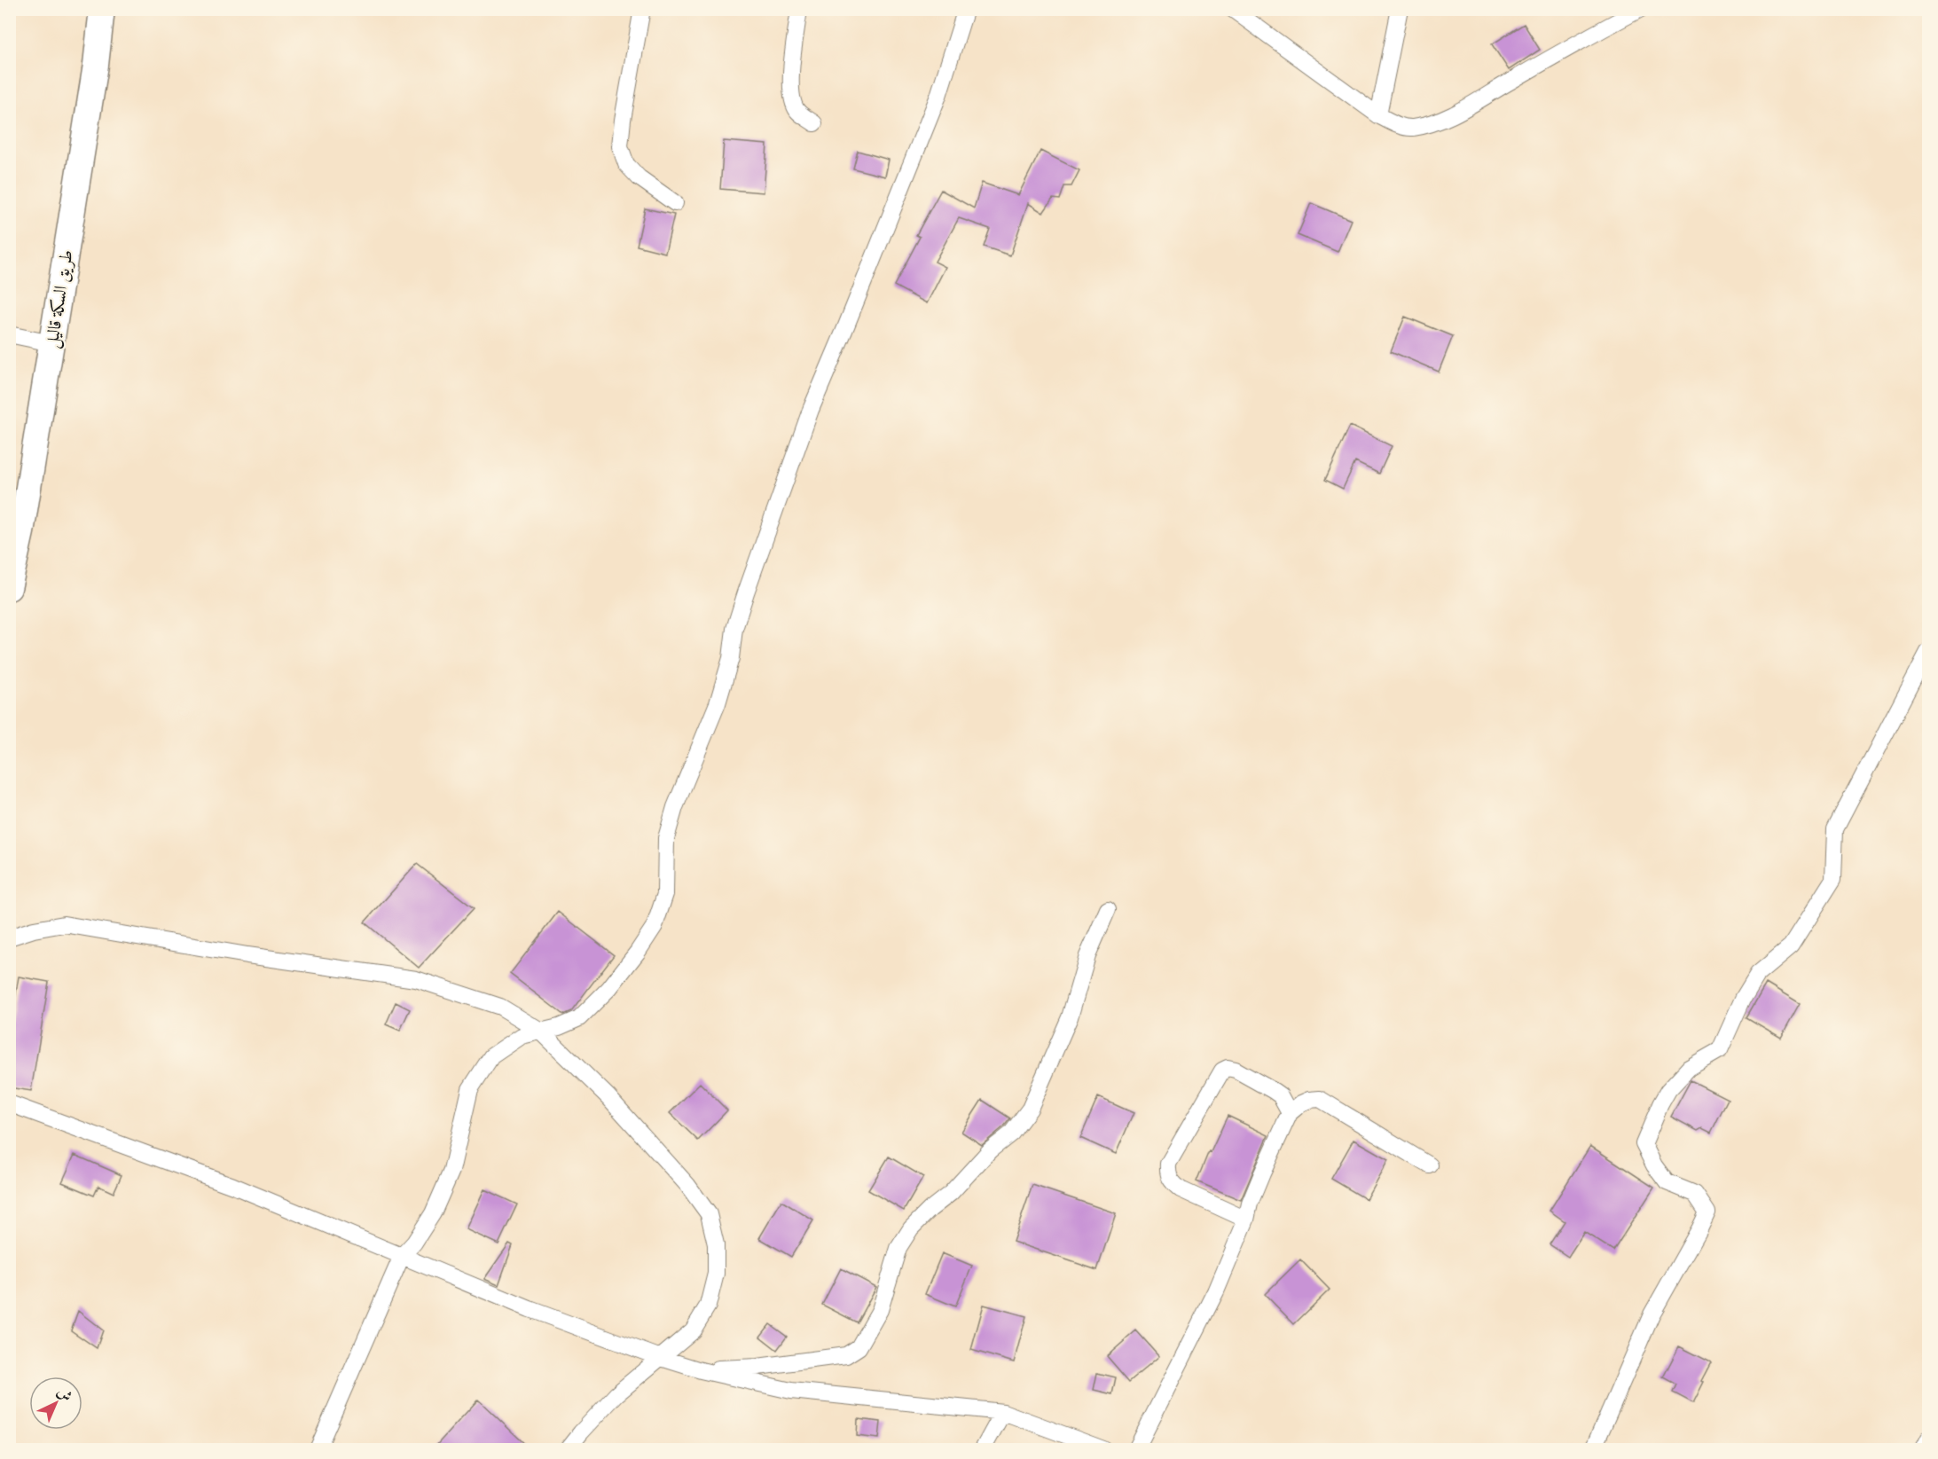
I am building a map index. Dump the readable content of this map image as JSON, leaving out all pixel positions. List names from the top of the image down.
{
  "streets": {
    "main road": ["طريق السكة قاليل"]
  },
  "north": "top right"
}
